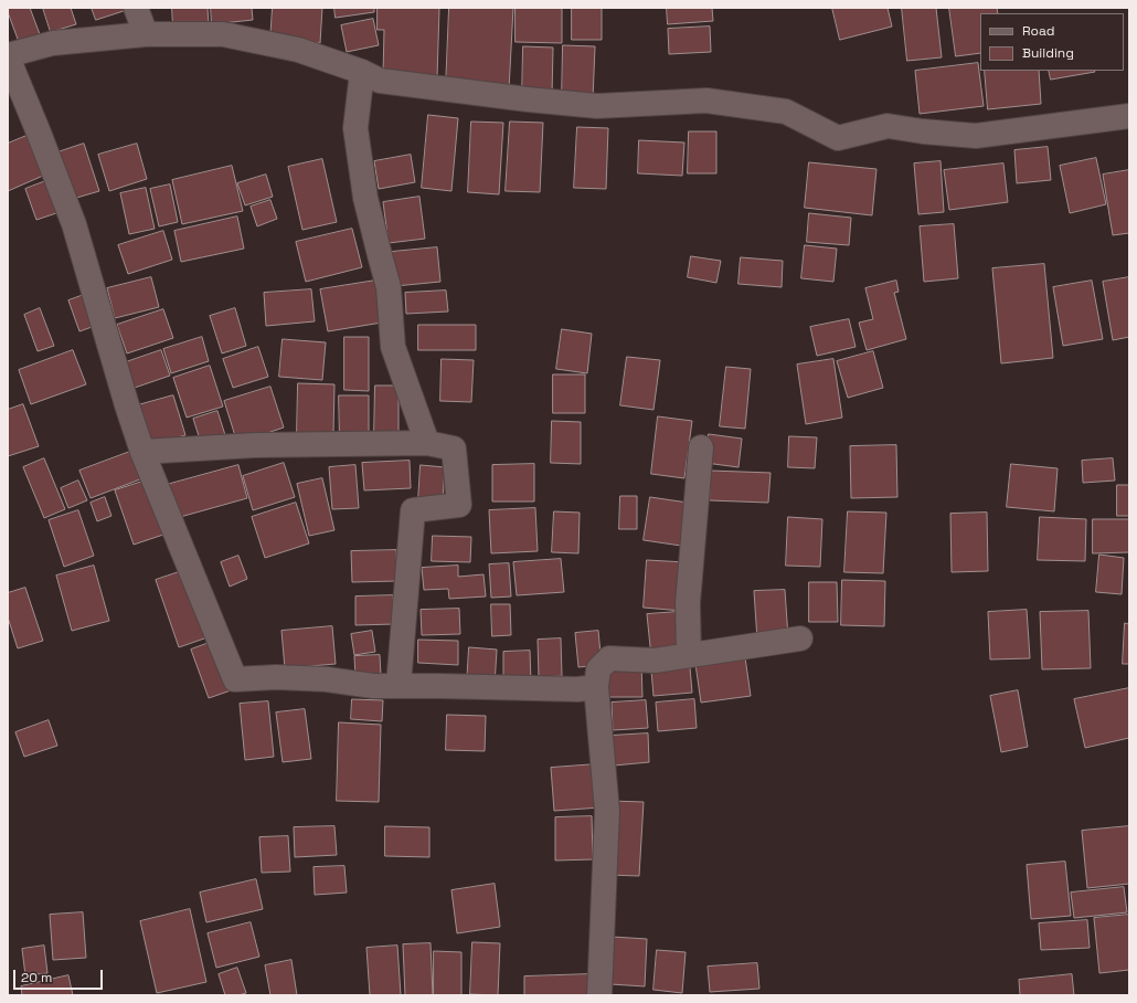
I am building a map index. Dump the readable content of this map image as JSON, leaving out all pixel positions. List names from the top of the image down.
{
  "legend": ["Road", "Building"],
  "scale_bar": "20 m"
}
